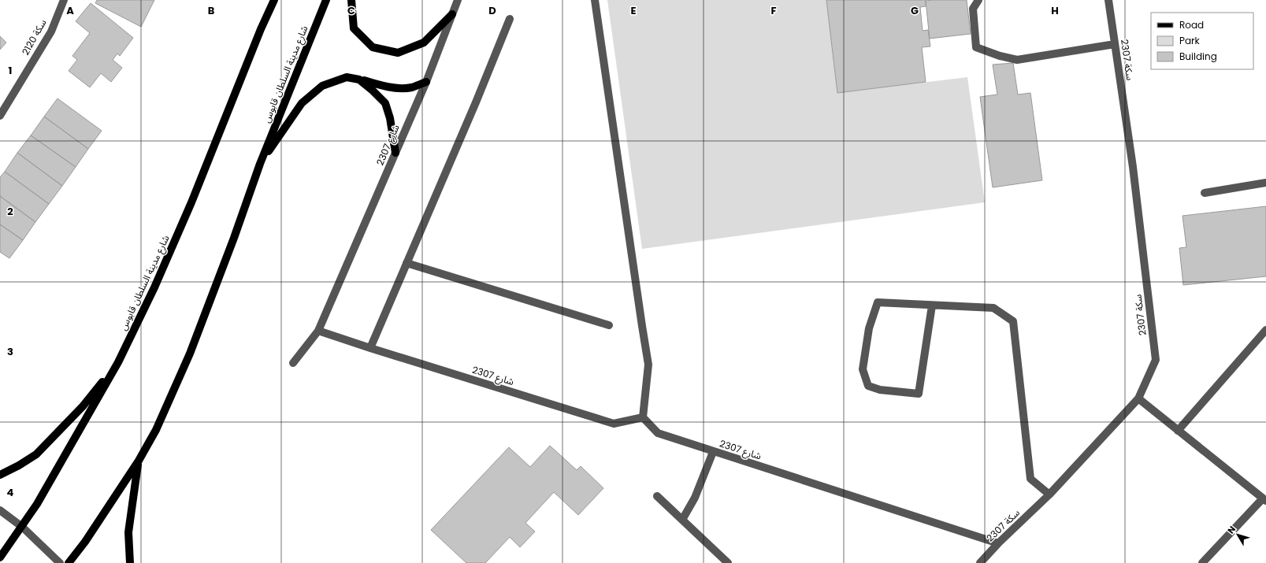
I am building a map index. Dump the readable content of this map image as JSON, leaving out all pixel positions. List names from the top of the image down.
{
  "streets": {
    "main road": ["شارع مدينة السلطان قابوس"],
    "street": ["سكة 2120", "سكة 2307", "2307 شارع"]
  },
  "crossings": [
    ["سكة 2307", "2307 شارع"]
  ],
  "legend": ["Road", "Park", "Building"],
  "north": "top left",
  "grid": {
    "columns": [
      "A",
      "B",
      "C",
      "D",
      "E",
      "F",
      "G",
      "H"
    ],
    "rows": [
      "1",
      "2",
      "3",
      "4"
    ]
  }
}
